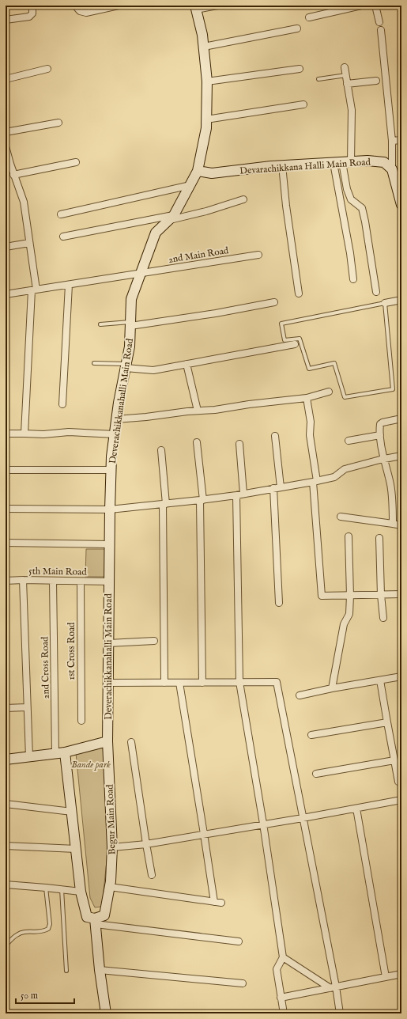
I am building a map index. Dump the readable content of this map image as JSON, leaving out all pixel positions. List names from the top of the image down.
{
  "streets": {
    "street": [
      "Devarachikkana Halli Main Road",
      "2nd Main Road",
      "Deverachikkanahalli Main Road",
      "5th Main Road",
      "1st Cross Road",
      "2nd Cross Road",
      "Begur Main Road"
    ]
  },
  "crossings": [
    ["Devarachikkana Halli Main Road", "Deverachikkanahalli Main Road"],
    ["2nd Main Road", "Deverachikkanahalli Main Road"],
    ["Deverachikkanahalli Main Road", "5th Main Road"],
    ["Deverachikkanahalli Main Road", "Begur Main Road"],
    ["5th Main Road", "1st Cross Road"],
    ["5th Main Road", "2nd Cross Road"]
  ],
  "parks": ["Bande park"],
  "scale_bar": "50 m"
}
